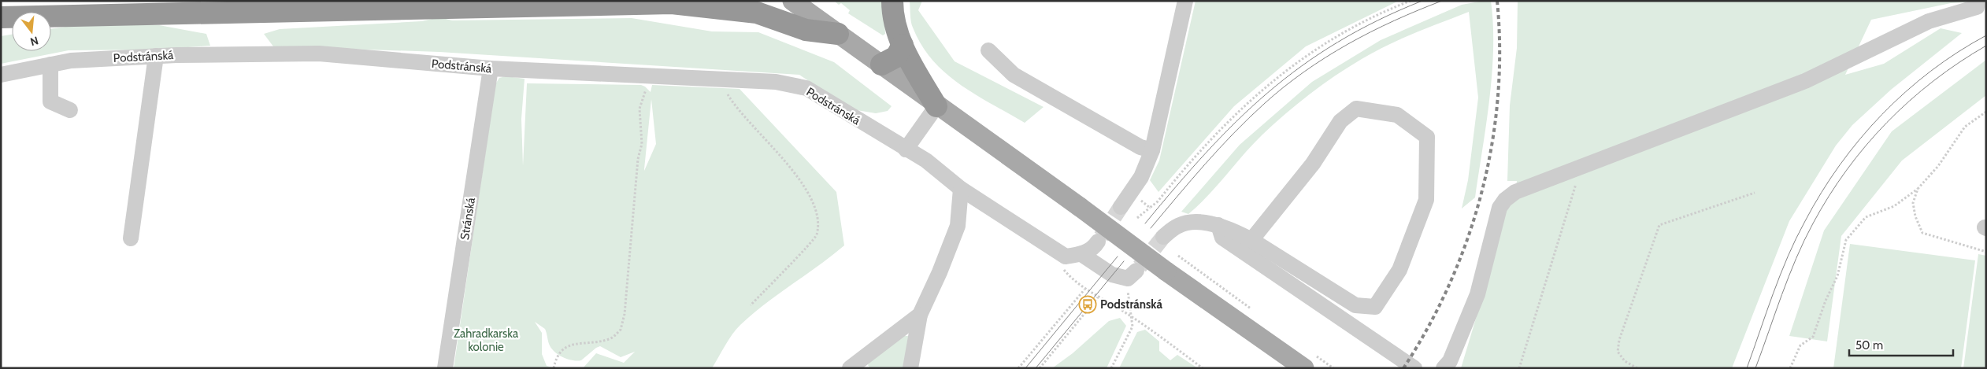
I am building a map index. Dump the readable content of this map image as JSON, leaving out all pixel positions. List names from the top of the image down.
{
  "streets": {
    "street": ["Podstránská", "Stránská"]
  },
  "crossings": [
    ["Podstránská", "Stránská"]
  ],
  "parks": ["Zahradkarska kolonie"],
  "places": {
    "bus stop": ["Podstránská"]
  },
  "scale_bar": "50 m",
  "north": "bottom"
}
